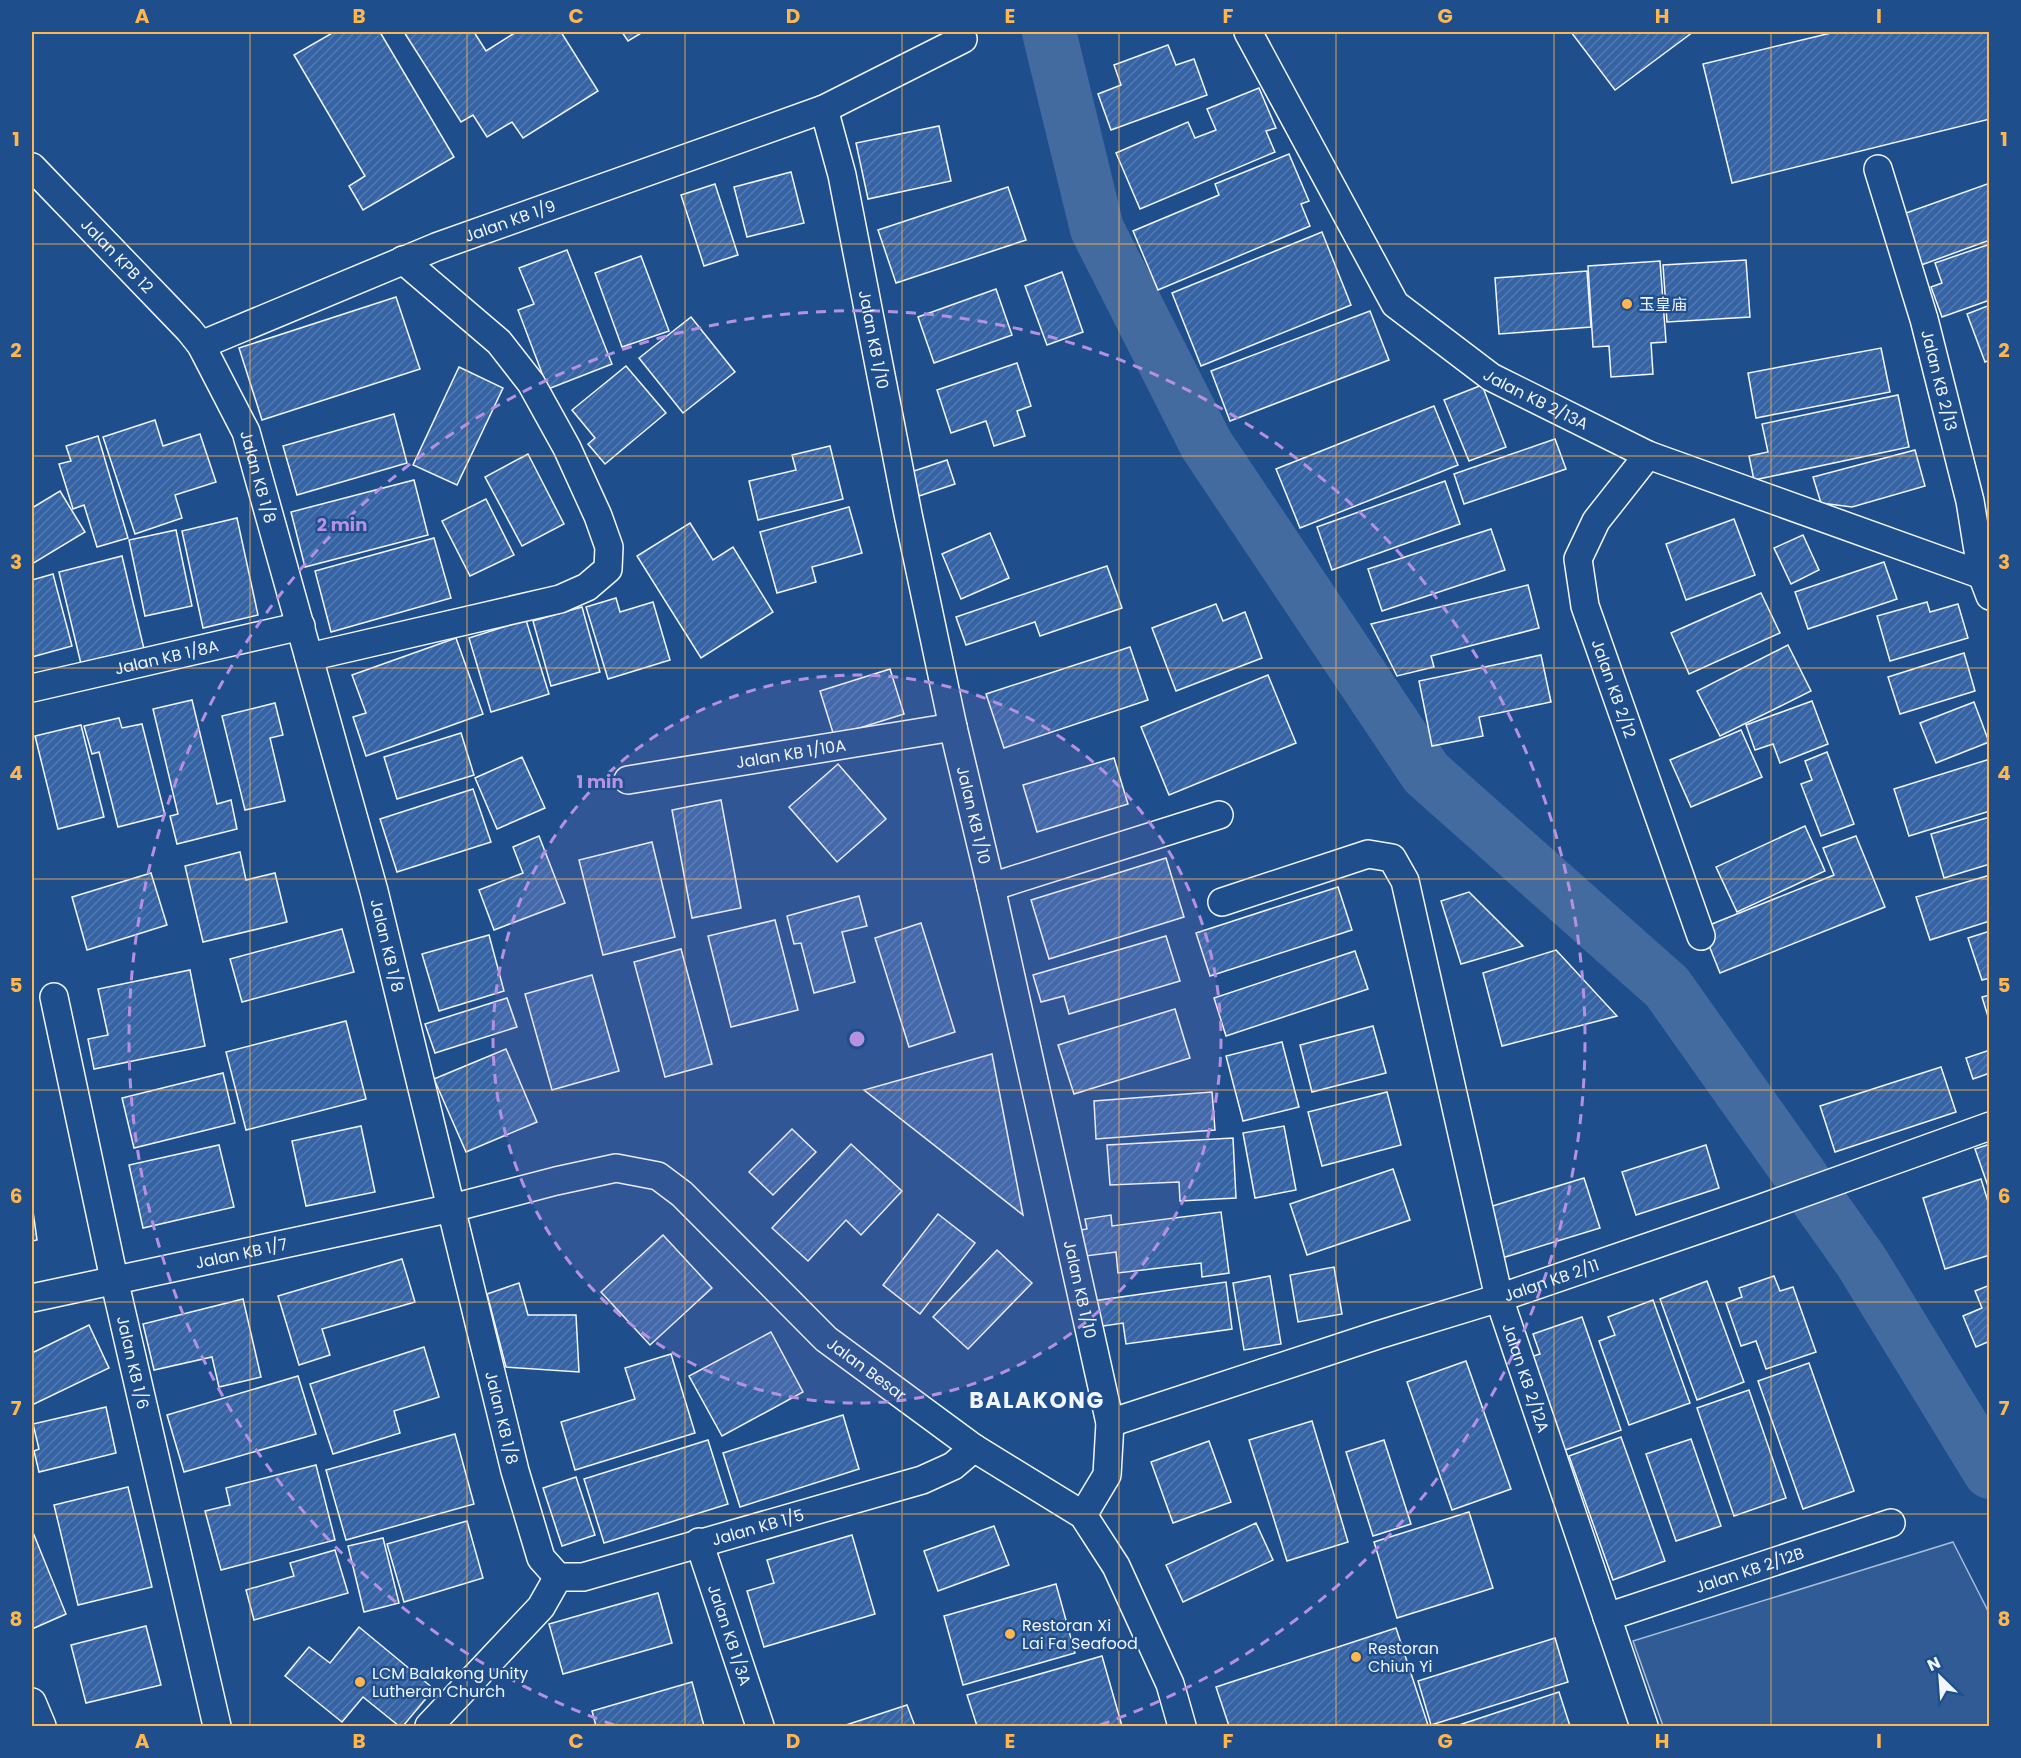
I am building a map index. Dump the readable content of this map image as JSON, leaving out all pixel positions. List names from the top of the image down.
{
  "streets": {
    "street": [
      "Jalan KB 1/9",
      "Jalan KPB 12",
      "Jalan KB 1/10",
      "Jalan KB 2/13",
      "Jalan KB 2/13A",
      "Jalan KB 1/8",
      "Jalan KB 1/8A",
      "Jalan KB 2/12",
      "Jalan KB 1/10A",
      "Jalan KB 1/7",
      "Jalan KB 2/11",
      "Jalan KB 1/6",
      "Jalan Besar",
      "Jalan KB 2/12A",
      "Jalan KB 1/5",
      "Jalan KB 2/12B",
      "Jalan KB 1/3A"
    ]
  },
  "crossings": [
    ["Jalan KB 1/9", "Jalan KPB 12"],
    ["Jalan KB 1/9", "Jalan KB 1/10"],
    ["Jalan KB 1/9", "Jalan KB 1/8"],
    ["Jalan KPB 12", "Jalan KB 1/8"],
    ["Jalan KB 1/10", "Jalan KB 1/10A"],
    ["Jalan KB 1/10", "Jalan KB 2/11"],
    ["Jalan KB 1/10", "Jalan Besar"],
    ["Jalan KB 2/13", "Jalan KB 2/13A"],
    ["Jalan KB 2/13A", "Jalan KB 2/12"],
    ["Jalan KB 1/8", "Jalan KB 1/8A"],
    ["Jalan KB 1/8", "Jalan KB 1/7"],
    ["Jalan KB 1/8", "Jalan Besar"],
    ["Jalan KB 1/8", "Jalan KB 1/5"],
    ["Jalan KB 1/7", "Jalan KB 1/6"],
    ["Jalan KB 1/7", "Jalan Besar"],
    ["Jalan KB 2/11", "Jalan KB 2/12A"],
    ["Jalan Besar", "Jalan KB 1/5"],
    ["Jalan KB 2/12A", "Jalan KB 2/12B"],
    ["Jalan KB 1/5", "Jalan KB 1/3A"]
  ],
  "districts": ["BALAKONG"],
  "places": [
    "玉皇庙",
    "Restoran Xi Lai Fa Seafood",
    "Restoran Chiun Yi",
    "LCM Balakong Unity Lutheran Church"
  ],
  "north": "top left",
  "grid": {
    "columns": [
      "A",
      "B",
      "C",
      "D",
      "E",
      "F",
      "G",
      "H",
      "I"
    ],
    "rows": [
      "1",
      "2",
      "3",
      "4",
      "5",
      "6",
      "7",
      "8"
    ]
  },
  "rings": ["2 min", "1 min"]
}
